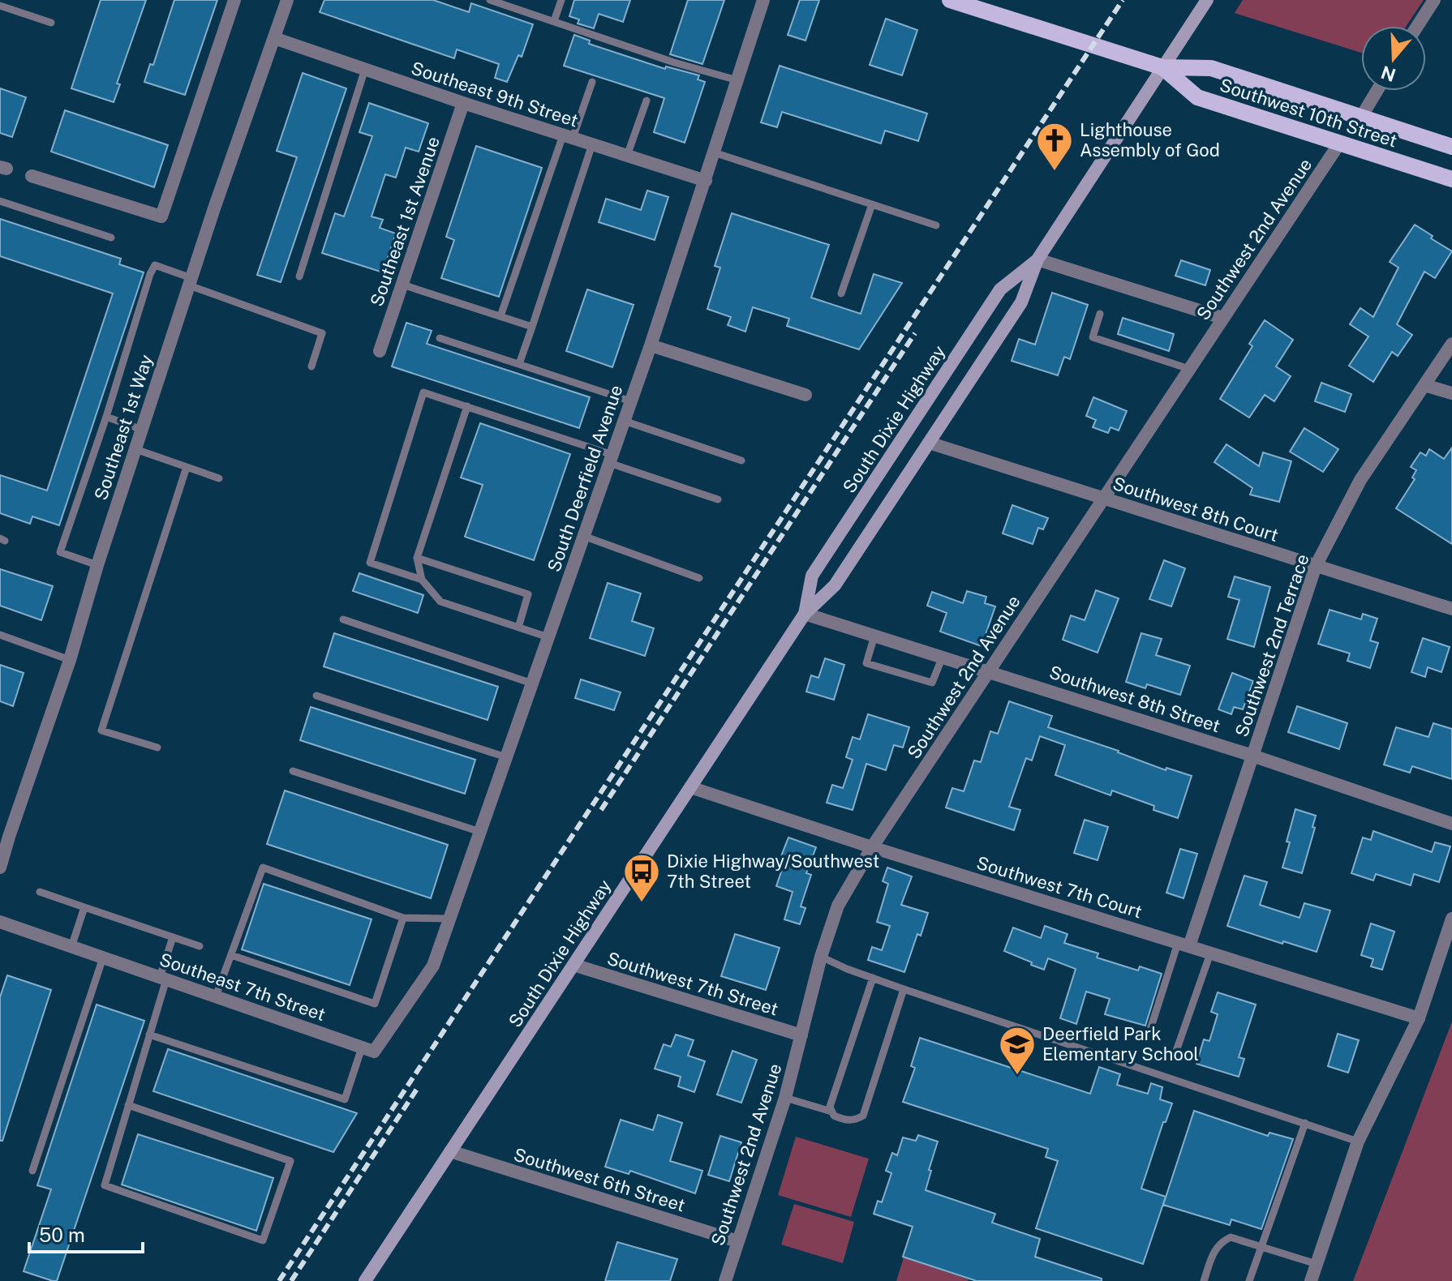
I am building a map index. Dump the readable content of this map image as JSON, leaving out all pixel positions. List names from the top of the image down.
{
  "streets": {
    "main road": ["Southwest 10th Street", "South Dixie Highway"],
    "street": [
      "Southeast 9th Street",
      "Southeast 1st Avenue",
      "Southwest 2nd Avenue",
      "Southeast 1st Way",
      "South Deerfield Avenue",
      "Southwest 8th Court",
      "Southwest 2nd Terrace",
      "Southwest 8th Street",
      "Southwest 7th Court",
      "Southwest 7th Street",
      "Southeast 7th Street",
      "Southwest 6th Street"
    ]
  },
  "crossings": [
    ["Southeast 9th Street", "Southeast 1st Avenue"],
    ["Southeast 9th Street", "Southeast 1st Way"],
    ["Southeast 9th Street", "South Deerfield Avenue"],
    ["Southwest 10th Street", "Southwest 2nd Avenue"],
    ["Southwest 10th Street", "South Dixie Highway"],
    ["Southwest 2nd Avenue", "Southwest 8th Court"],
    ["Southwest 2nd Avenue", "Southwest 8th Street"],
    ["Southwest 2nd Avenue", "Southwest 7th Court"],
    ["Southwest 2nd Avenue", "Southwest 7th Street"],
    ["Southwest 2nd Avenue", "Southwest 6th Street"],
    ["South Dixie Highway", "Southwest 8th Court"],
    ["South Dixie Highway", "Southwest 8th Street"],
    ["South Dixie Highway", "Southwest 7th Court"],
    ["South Dixie Highway", "Southwest 7th Street"],
    ["South Dixie Highway", "Southwest 6th Street"],
    ["South Deerfield Avenue", "Southeast 7th Street"],
    ["Southwest 8th Court", "Southwest 2nd Terrace"],
    ["Southwest 2nd Terrace", "Southwest 8th Street"],
    ["Southwest 2nd Terrace", "Southwest 7th Court"]
  ],
  "places": {
    "church": ["Lighthouse Assembly of God"],
    "bus stop": ["Dixie Highway/Southwest 7th Street"],
    "school or university": ["Deerfield Park Elementary School"]
  },
  "scale_bar": "50 m",
  "north": "bottom"
}
